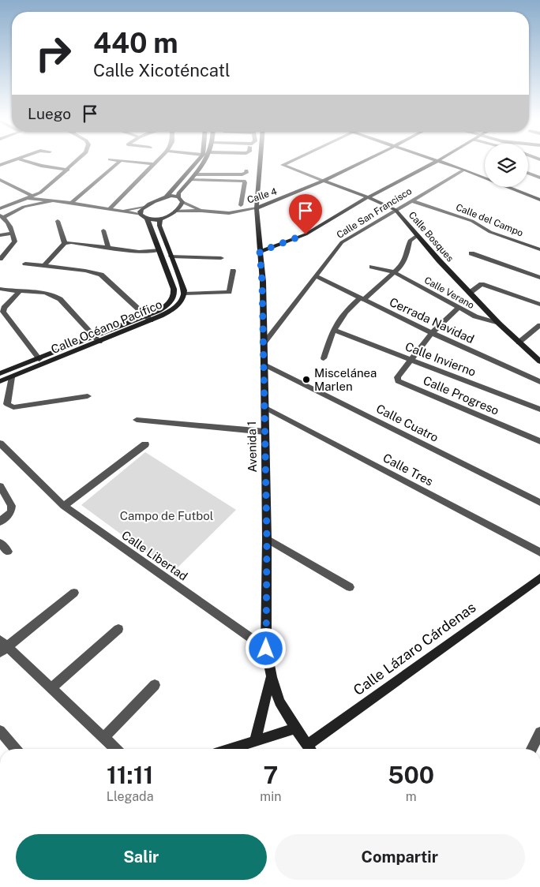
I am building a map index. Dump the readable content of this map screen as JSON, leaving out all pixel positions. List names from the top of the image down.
{
  "streets": {
    "street": [
      "Calle 4",
      "Calle San Francisco",
      "Calle del Campo",
      "Calle Bosques",
      "Calle Verano",
      "Cerrada Navidad",
      "Calle Océano Pacífico",
      "Calle Invierno",
      "Calle Progreso",
      "Calle Cuatro",
      "Avenida 1",
      "Calle Tres",
      "Calle Libertad",
      "Calle Lázaro Cárdenas"
    ]
  },
  "crossings": [
    ["Calle 4", "Calle Bosques"],
    ["Calle 4", "Avenida 1"],
    ["Calle San Francisco", "Calle del Campo"],
    ["Calle San Francisco", "Calle Bosques"],
    ["Calle San Francisco", "Cerrada Navidad"],
    ["Calle San Francisco", "Avenida 1"],
    ["Calle Bosques", "Calle Verano"],
    ["Calle Invierno", "Calle Progreso"],
    ["Calle Cuatro", "Avenida 1"],
    ["Avenida 1", "Calle Tres"],
    ["Avenida 1", "Calle Libertad"]
  ],
  "parks": ["Campo de Futbol"],
  "places": ["Miscelánea Marlen"],
  "page": {
    "turn": ["440 m", "Calle Xicoténcatl"],
    "then": "Luego",
    "eta": [
      "11:11",
      "Llegada",
      "7",
      "min",
      "500",
      "m"
    ],
    "buttons": ["Salir", "Compartir"]
  }
}
